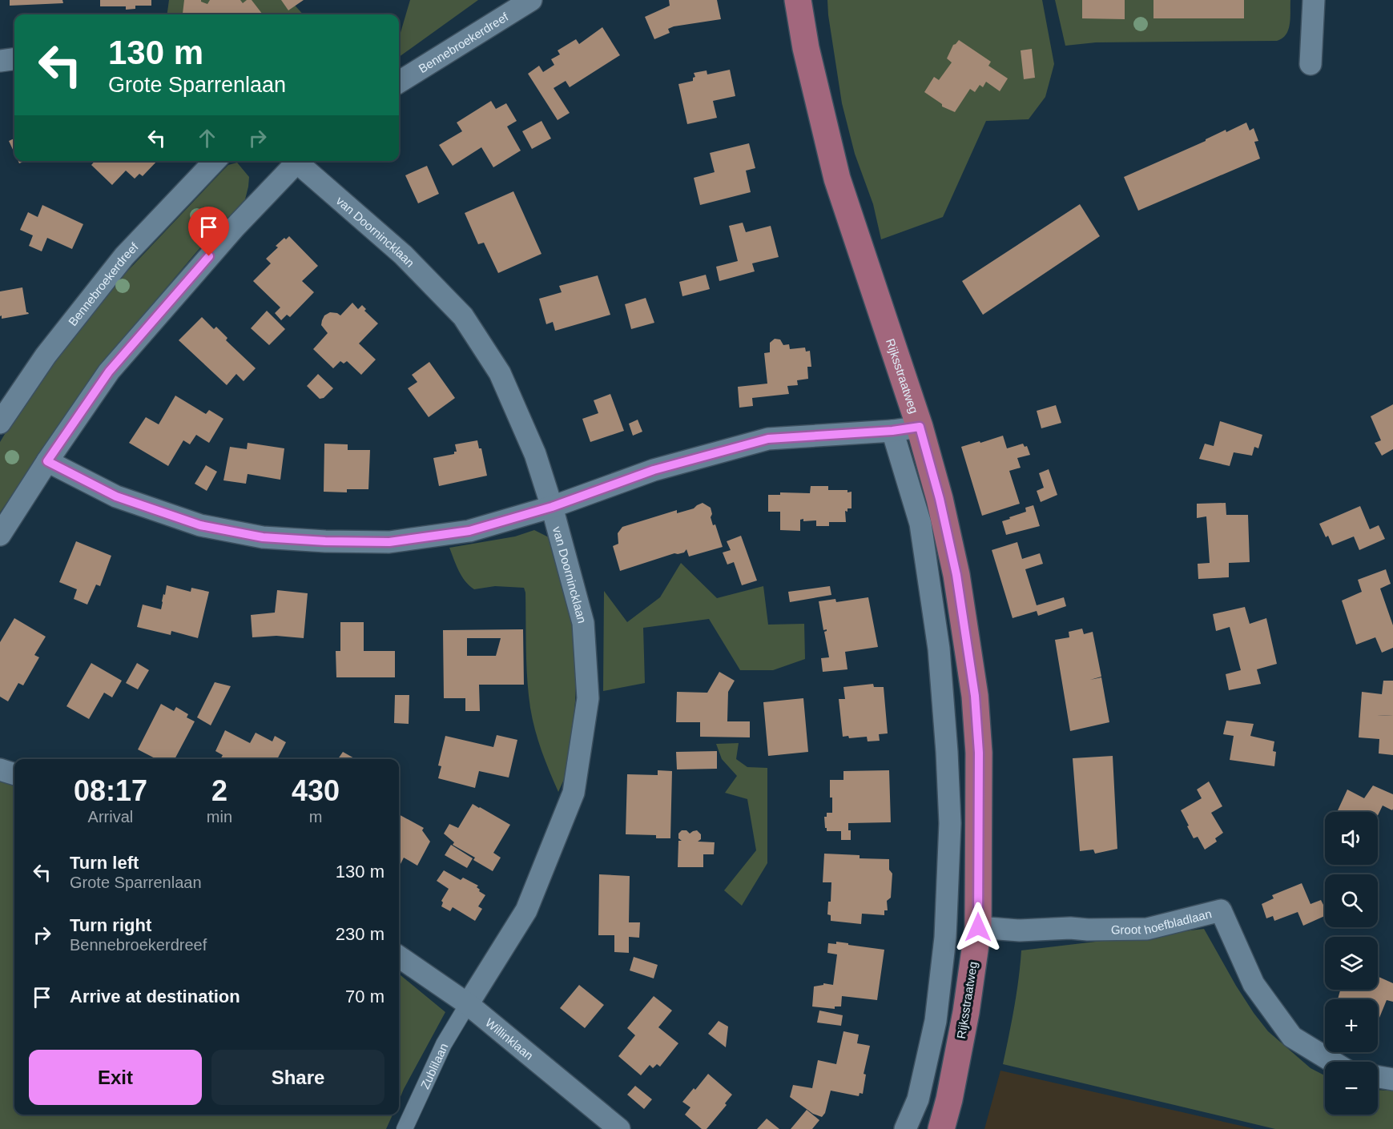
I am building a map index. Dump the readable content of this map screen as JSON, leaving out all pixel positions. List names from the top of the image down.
{
  "streets": {
    "main road": ["Rijksstraatweg"],
    "street": [
      "Bennebroekerdreef",
      "van Doornincklaan",
      "Groot hoefbladlaan",
      "Willinklaan",
      "Zublilaan"
    ]
  },
  "crossings": [
    ["van Doornincklaan", "Willinklaan"],
    ["van Doornincklaan", "Zublilaan"],
    ["Rijksstraatweg", "Groot hoefbladlaan"],
    ["Willinklaan", "Zublilaan"]
  ],
  "page": {
    "turn": ["130 m", "Grote Sparrenlaan"],
    "eta": [
      "08:17",
      "Arrival",
      "2",
      "min",
      "430",
      "m"
    ],
    "map_buttons": ["+", "−"],
    "list": [
      {
        "name": "Turn left",
        "note": "Grote Sparrenlaan",
        "value": "130 m"
      },
      {
        "name": "Turn right",
        "note": "Bennebroekerdreef",
        "value": "230 m"
      },
      {
        "name": "Arrive at destination",
        "value": "70 m"
      }
    ],
    "buttons": ["Exit", "Share"]
  }
}
